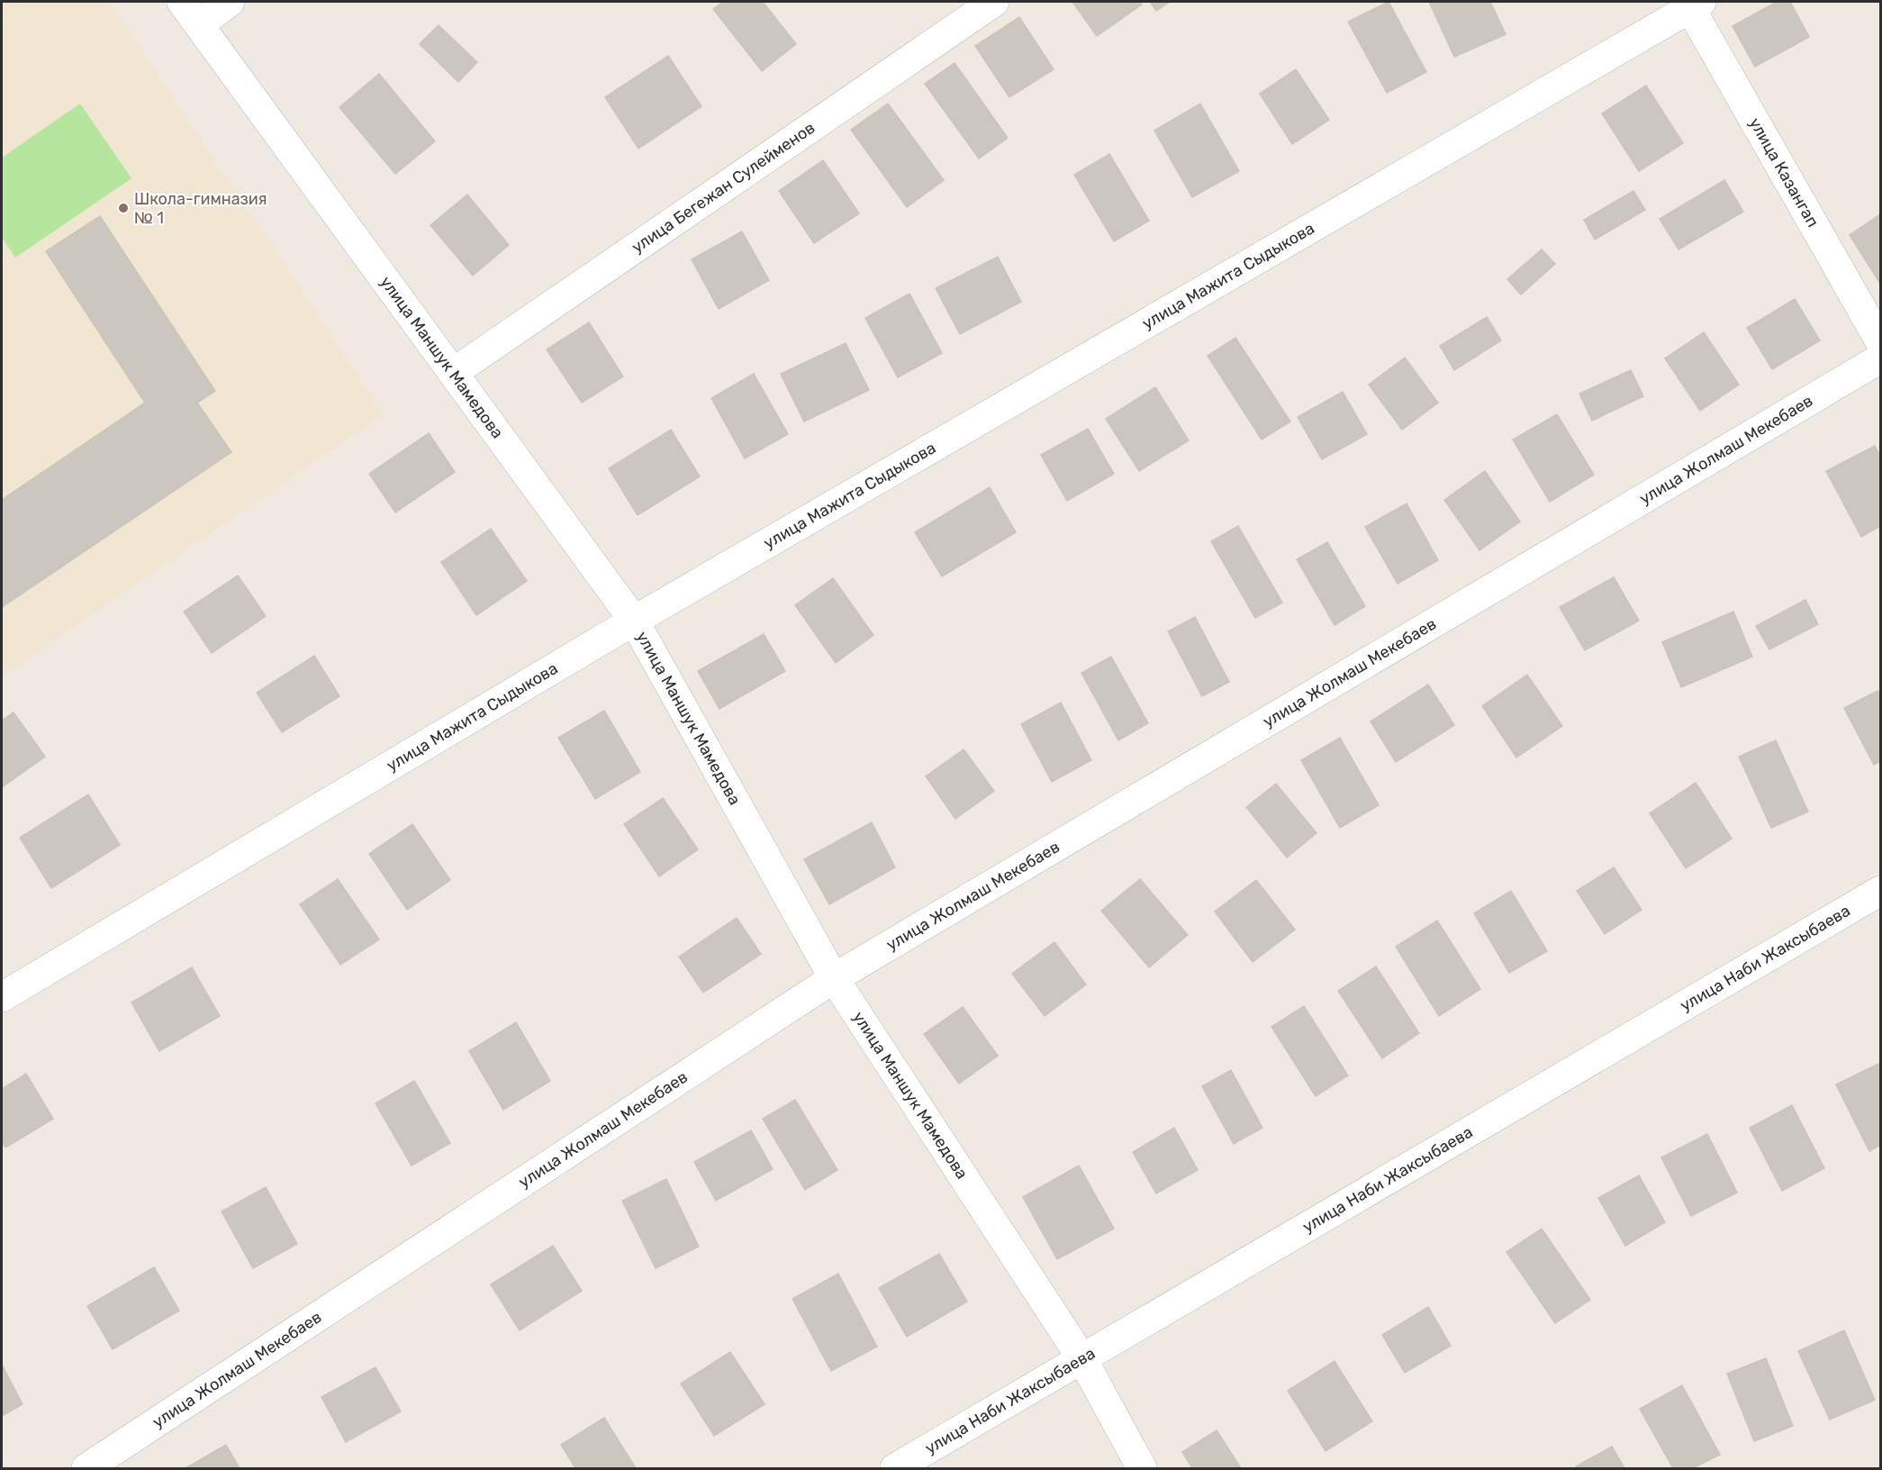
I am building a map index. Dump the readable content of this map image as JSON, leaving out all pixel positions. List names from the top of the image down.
{
  "streets": {
    "street": [
      "улица Казангап",
      "улица Бегежан Сулейменов",
      "улица Мажита Сыдыкова",
      "улица Маншук Мамедова",
      "улица Жолмаш Мекебаев",
      "улица Наби Жаксыбаева"
    ]
  },
  "crossings": [
    ["улица Казангап", "улица Мажита Сыдыкова"],
    ["улица Бегежан Сулейменов", "улица Маншук Мамедова"],
    ["улица Мажита Сыдыкова", "улица Маншук Мамедова"],
    ["улица Маншук Мамедова", "улица Жолмаш Мекебаев"],
    ["улица Маншук Мамедова", "улица Наби Жаксыбаева"]
  ],
  "places": ["Школа-гимназия № 1"]
}
